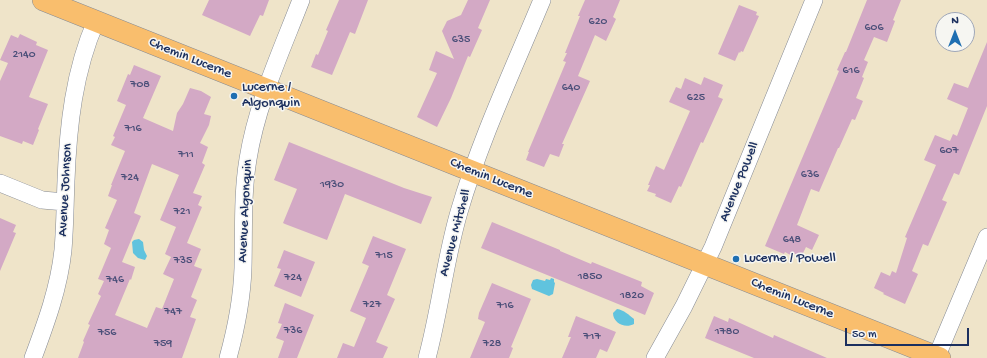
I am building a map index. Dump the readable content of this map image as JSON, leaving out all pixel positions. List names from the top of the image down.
{
  "streets": {
    "main road": ["Chemin Lucerne"],
    "street": [
      "Avenue Powell",
      "Avenue Johnson",
      "Avenue Algonquin",
      "Avenue Mitchell"
    ]
  },
  "crossings": [
    ["Chemin Lucerne", "Avenue Powell"],
    ["Chemin Lucerne", "Avenue Johnson"],
    ["Chemin Lucerne", "Avenue Algonquin"],
    ["Chemin Lucerne", "Avenue Mitchell"]
  ],
  "places": ["Lucerne / Algonquin", "Lucerne / Powell"],
  "house_numbers": [
    "620",
    "606",
    "635",
    "2140",
    "616",
    "708",
    "640",
    "625",
    "716",
    "607",
    "711",
    "636",
    "724",
    "1930",
    "721",
    "648",
    "715",
    "735",
    "1850",
    "724",
    "746",
    "1820",
    "727",
    "716",
    "747",
    "736",
    "1780",
    "756",
    "717",
    "759",
    "728"
  ],
  "scale_bar": "50 m",
  "north": "top"
}
